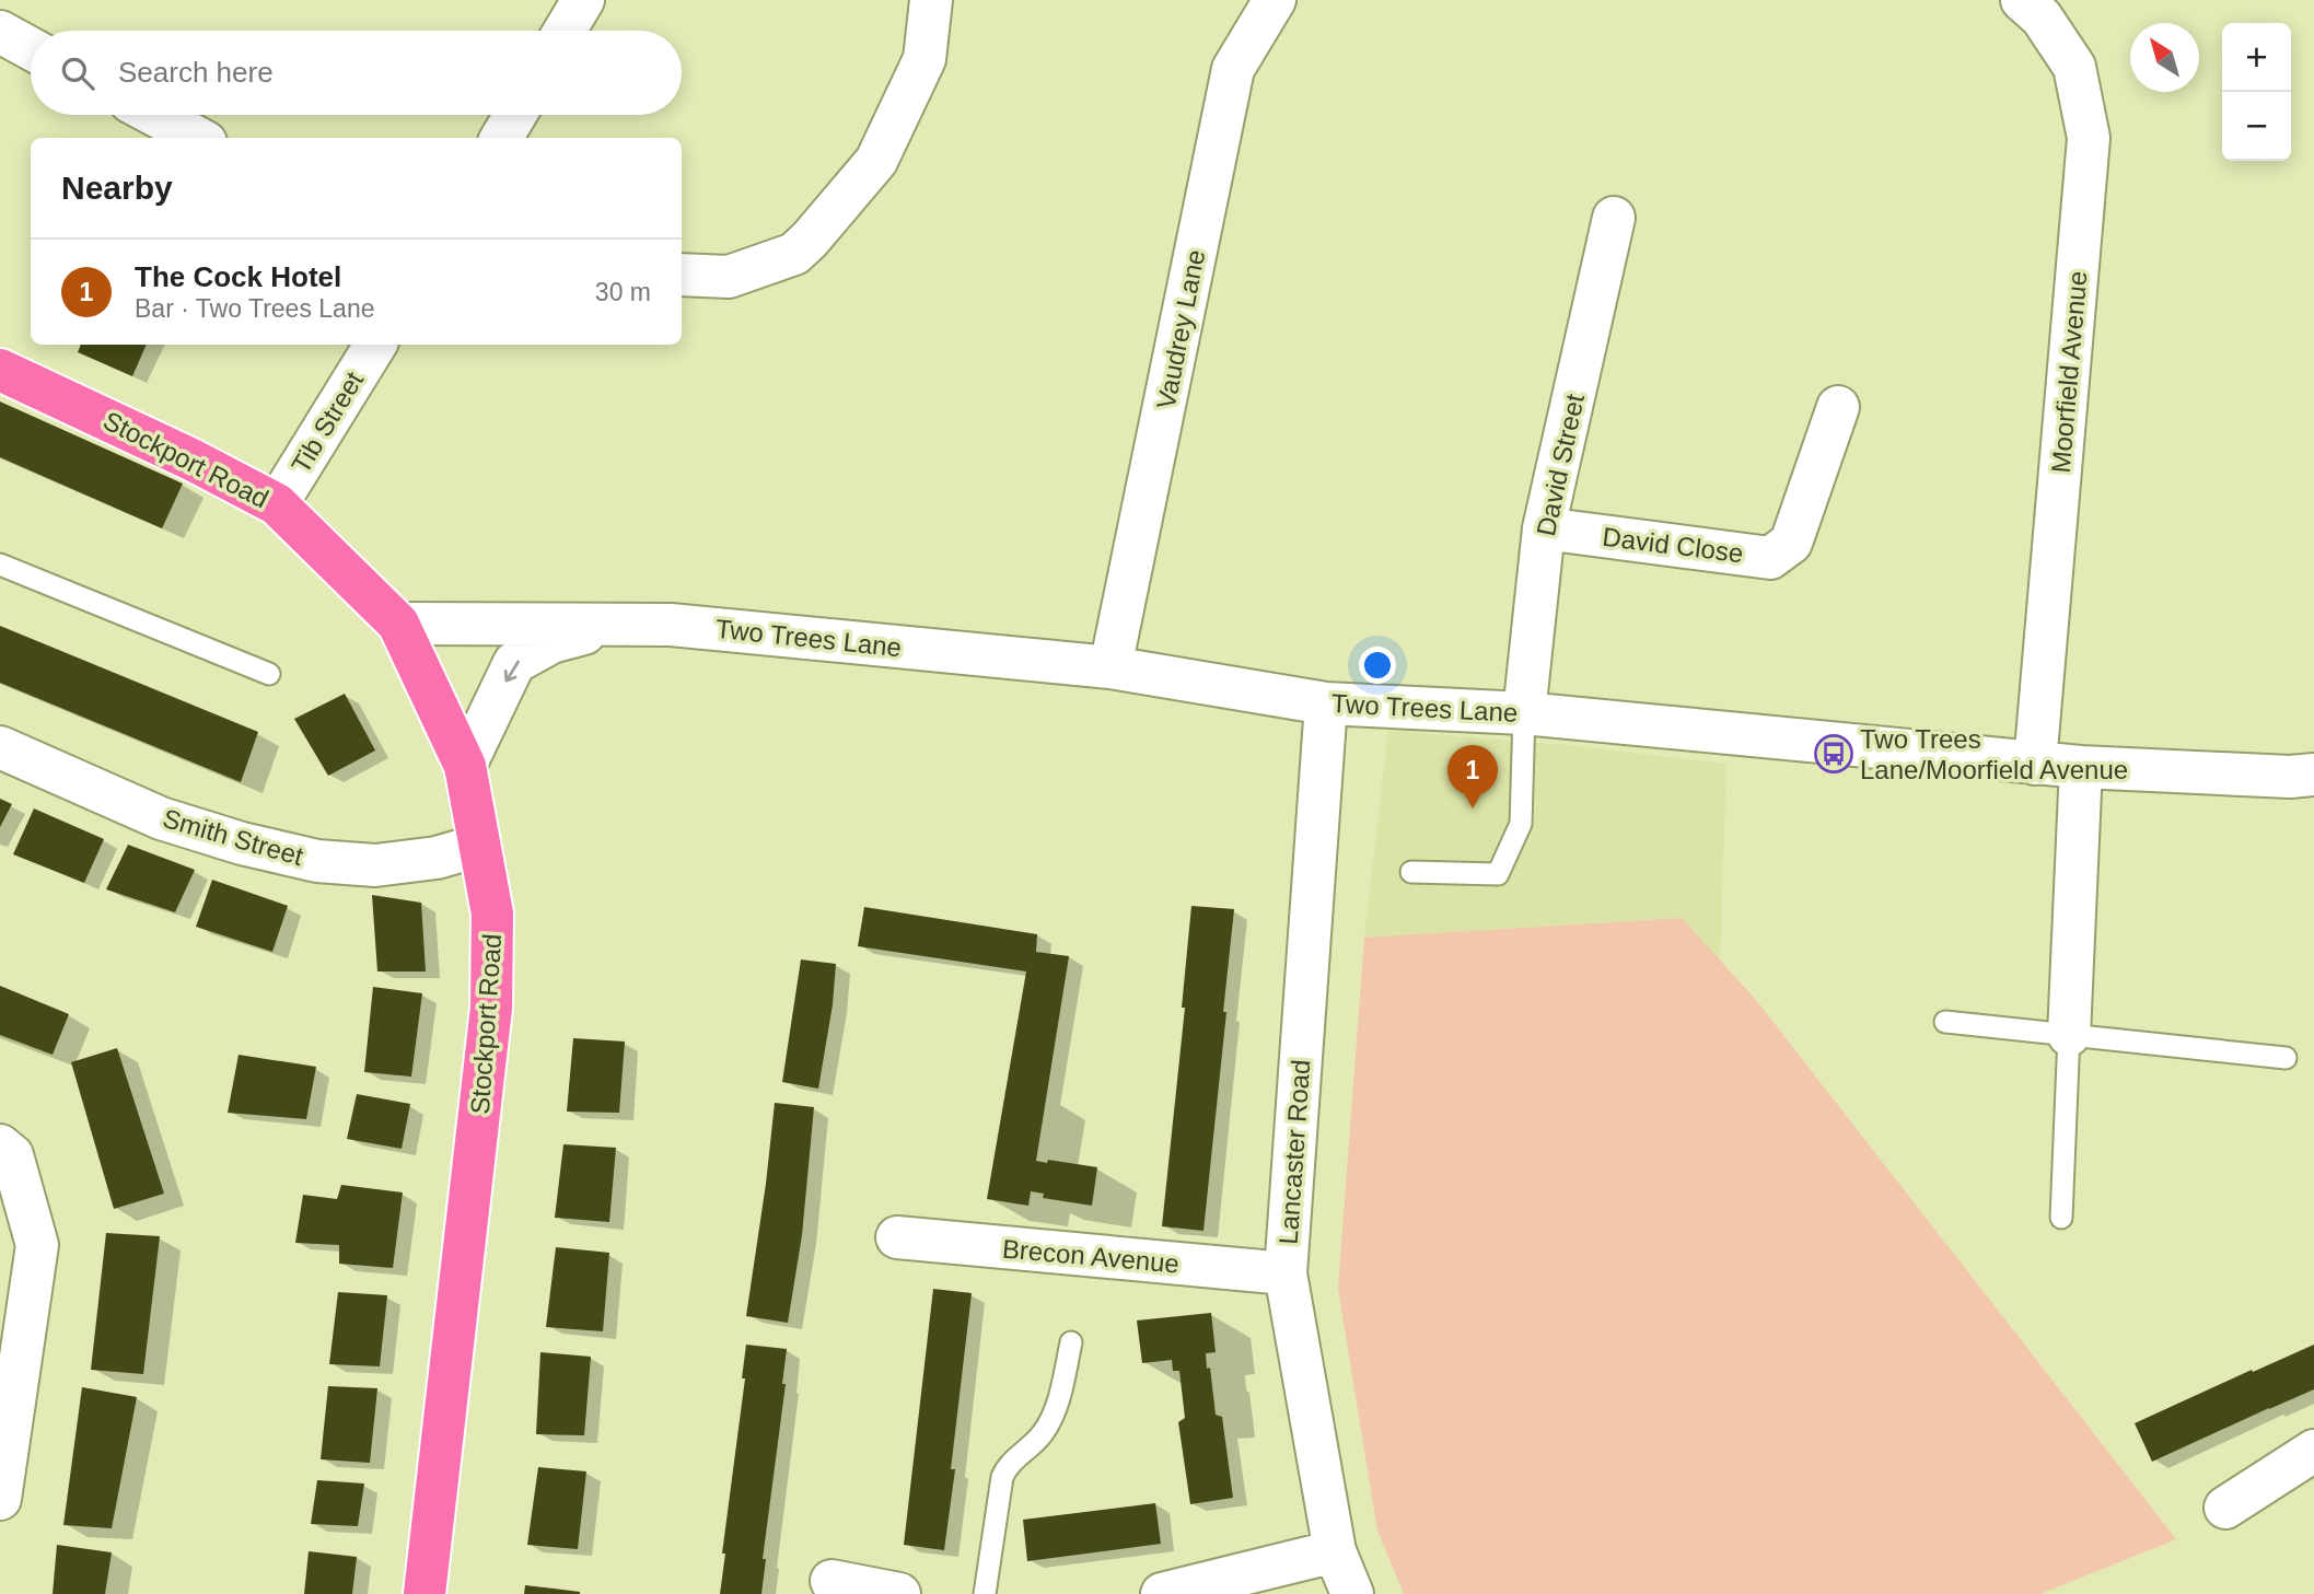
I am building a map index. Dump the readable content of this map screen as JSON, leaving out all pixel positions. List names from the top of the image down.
{
  "streets": {
    "highway": ["Stockport Road"],
    "street": [
      "Vaudrey Lane",
      "Moorfield Avenue",
      "Tib Street",
      "David Street",
      "David Close",
      "Two Trees Lane",
      "Smith Street",
      "Lancaster Road",
      "Brecon Avenue"
    ]
  },
  "crossings": [
    ["Vaudrey Lane", "Two Trees Lane"],
    ["Moorfield Avenue", "Two Trees Lane"],
    ["Tib Street", "Stockport Road"],
    ["Stockport Road", "Two Trees Lane"],
    ["Stockport Road", "Smith Street"],
    ["David Street", "David Close"],
    ["David Street", "Two Trees Lane"],
    ["Two Trees Lane", "Lancaster Road"],
    ["Lancaster Road", "Brecon Avenue"]
  ],
  "places": {
    "bus stop": ["Two Trees Lane/Moorfield Avenue"]
  },
  "north": "top left",
  "page": {
    "map_buttons": ["+", "−"],
    "search": "Search here",
    "heading": "Nearby",
    "list": [
      {
        "mark": "1",
        "name": "The Cock Hotel",
        "note": "Bar · Two Trees Lane",
        "value": "30 m"
      }
    ],
    "pins": "1"
  }
}
